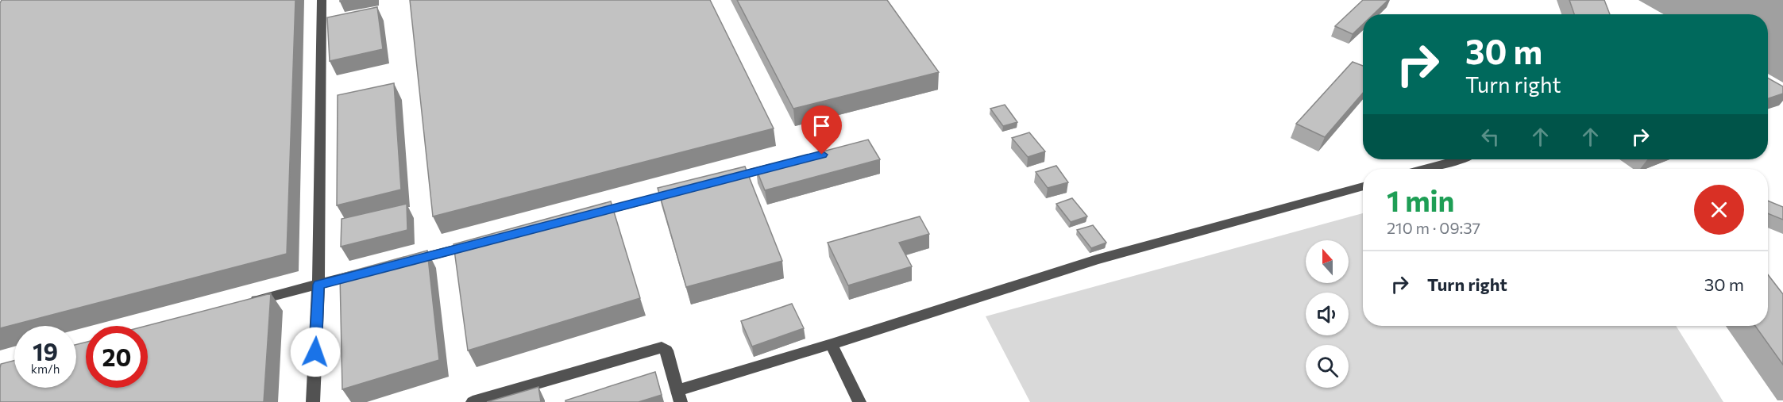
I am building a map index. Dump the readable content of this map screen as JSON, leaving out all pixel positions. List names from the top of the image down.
{
  "north": "top",
  "page": {
    "turn": ["30 m", "Turn right"],
    "heading": ["1 min", "210 m · 09:37"],
    "list": [
      {
        "name": "Turn right",
        "value": "30 m"
      }
    ],
    "speed": "19 km/h",
    "limit": "20"
  }
}
